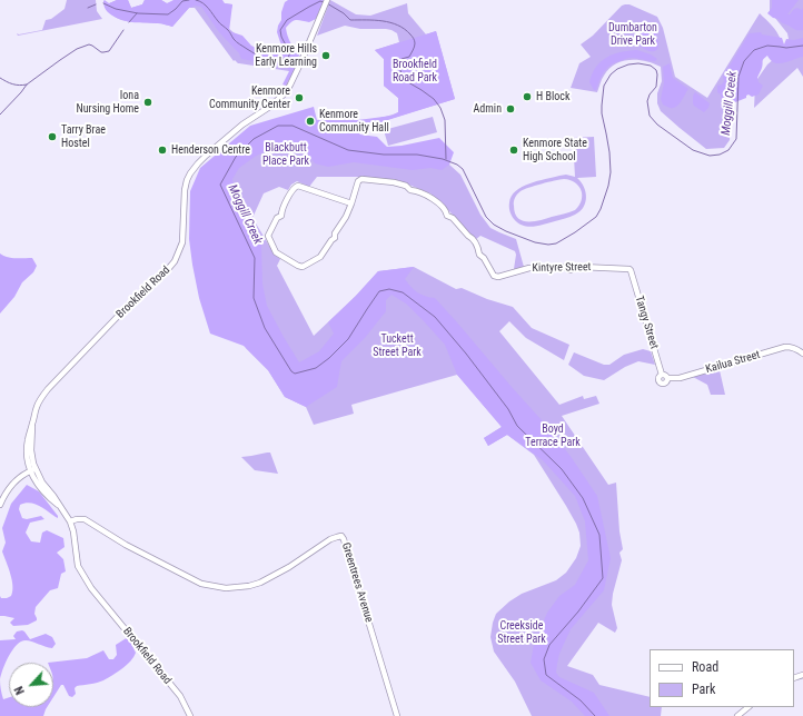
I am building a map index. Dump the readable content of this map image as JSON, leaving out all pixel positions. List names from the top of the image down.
{
  "streets": {
    "street": [
      "Kintyre Street",
      "Brookfield Road",
      "Tangy Street",
      "Kailua Street",
      "Greentrees Avenue"
    ]
  },
  "crossings": [
    ["Kintyre Street", "Tangy Street"],
    ["Brookfield Road", "Greentrees Avenue"],
    ["Tangy Street", "Kailua Street"]
  ],
  "water": ["Moggill Creek"],
  "parks": [
    "Dumbarton Drive Park",
    "Brookfield Road Park",
    "Blackbutt Place Park",
    "Tuckett Street Park",
    "Boyd Terrace Park",
    "Creekside Street Park"
  ],
  "places": [
    "Kenmore Hills Early Learning",
    "H Block",
    "Kenmore Community Center",
    "Iona Nursing Home",
    "Admin",
    "Kenmore Community Hall",
    "Tarry Brae Hostel",
    "Henderson Centre",
    "Kenmore State High School"
  ],
  "legend": ["Road", "Park"],
  "north": "bottom left"
}
